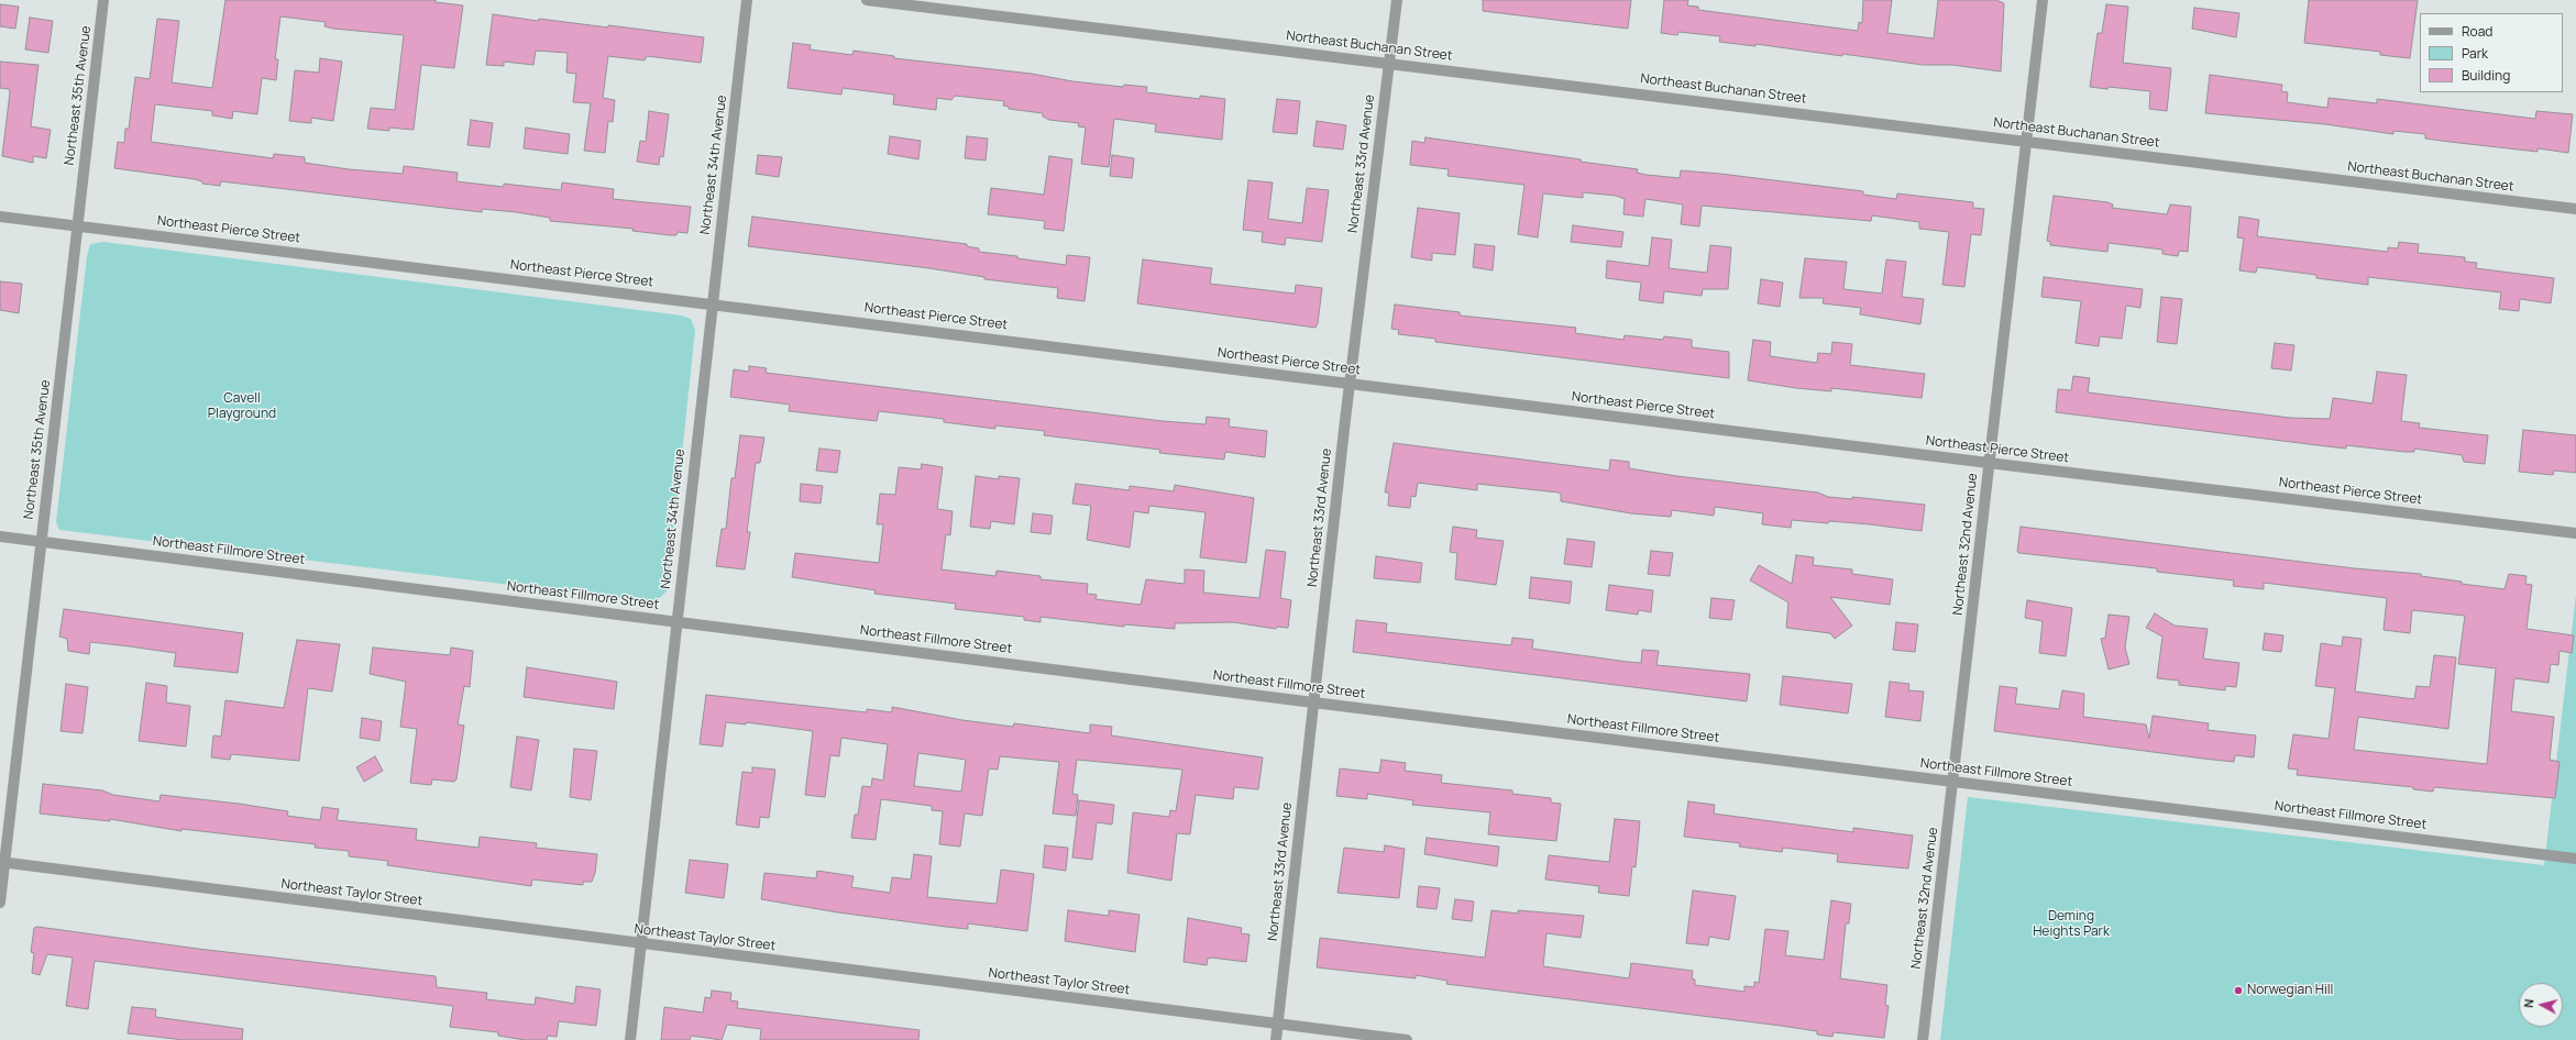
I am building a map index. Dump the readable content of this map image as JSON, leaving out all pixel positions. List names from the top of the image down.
{
  "streets": {
    "street": [
      "Northeast Buchanan Street",
      "Northeast 35th Avenue",
      "Northeast 33rd Avenue",
      "Northeast 34th Avenue",
      "Northeast Pierce Street",
      "Northeast 32nd Avenue",
      "Northeast Fillmore Street",
      "Northeast Taylor Street"
    ]
  },
  "crossings": [
    ["Northeast Buchanan Street", "Northeast 33rd Avenue"],
    ["Northeast Buchanan Street", "Northeast 32nd Avenue"],
    ["Northeast 35th Avenue", "Northeast Pierce Street"],
    ["Northeast 35th Avenue", "Northeast Fillmore Street"],
    ["Northeast 35th Avenue", "Northeast Taylor Street"],
    ["Northeast 33rd Avenue", "Northeast Pierce Street"],
    ["Northeast 33rd Avenue", "Northeast Fillmore Street"],
    ["Northeast 33rd Avenue", "Northeast Taylor Street"],
    ["Northeast 34th Avenue", "Northeast Pierce Street"],
    ["Northeast 34th Avenue", "Northeast Fillmore Street"],
    ["Northeast 34th Avenue", "Northeast Taylor Street"],
    ["Northeast Pierce Street", "Northeast 32nd Avenue"],
    ["Northeast 32nd Avenue", "Northeast Fillmore Street"]
  ],
  "parks": ["Cavell Playground", "Deming Heights Park"],
  "places": ["Norwegian Hill"],
  "legend": ["Road", "Park", "Building"],
  "north": "left"
}
